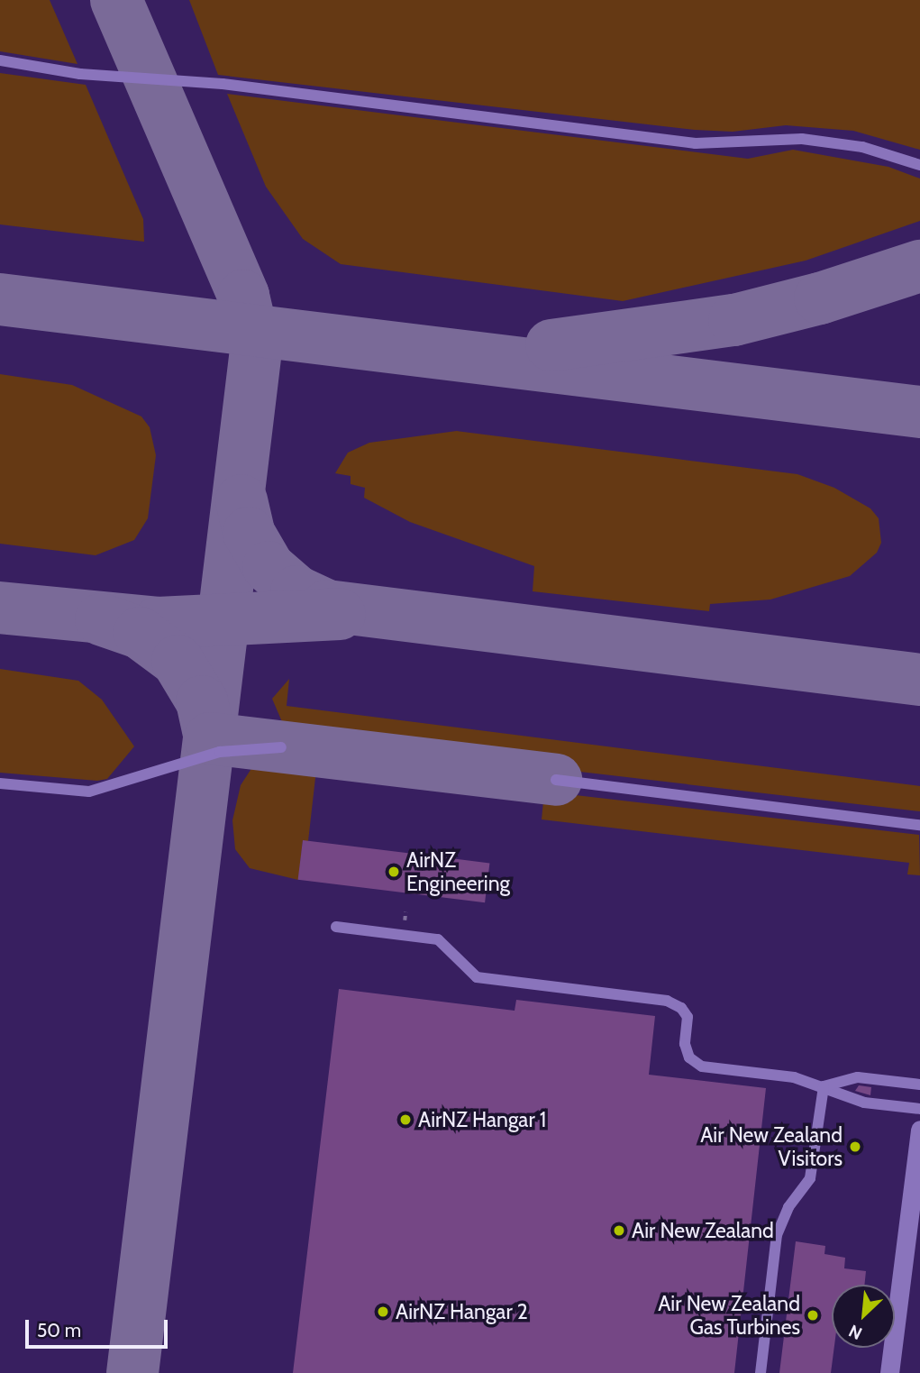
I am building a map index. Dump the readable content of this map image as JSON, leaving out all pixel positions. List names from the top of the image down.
{
  "places": [
    "AirNZ Engineering",
    "AirNZ Hangar 1",
    "Air New Zealand Visitors",
    "Air New Zealand",
    "AirNZ Hangar 2",
    "Air New Zealand Gas Turbines"
  ],
  "scale_bar": "50 m",
  "north": "bottom left"
}
